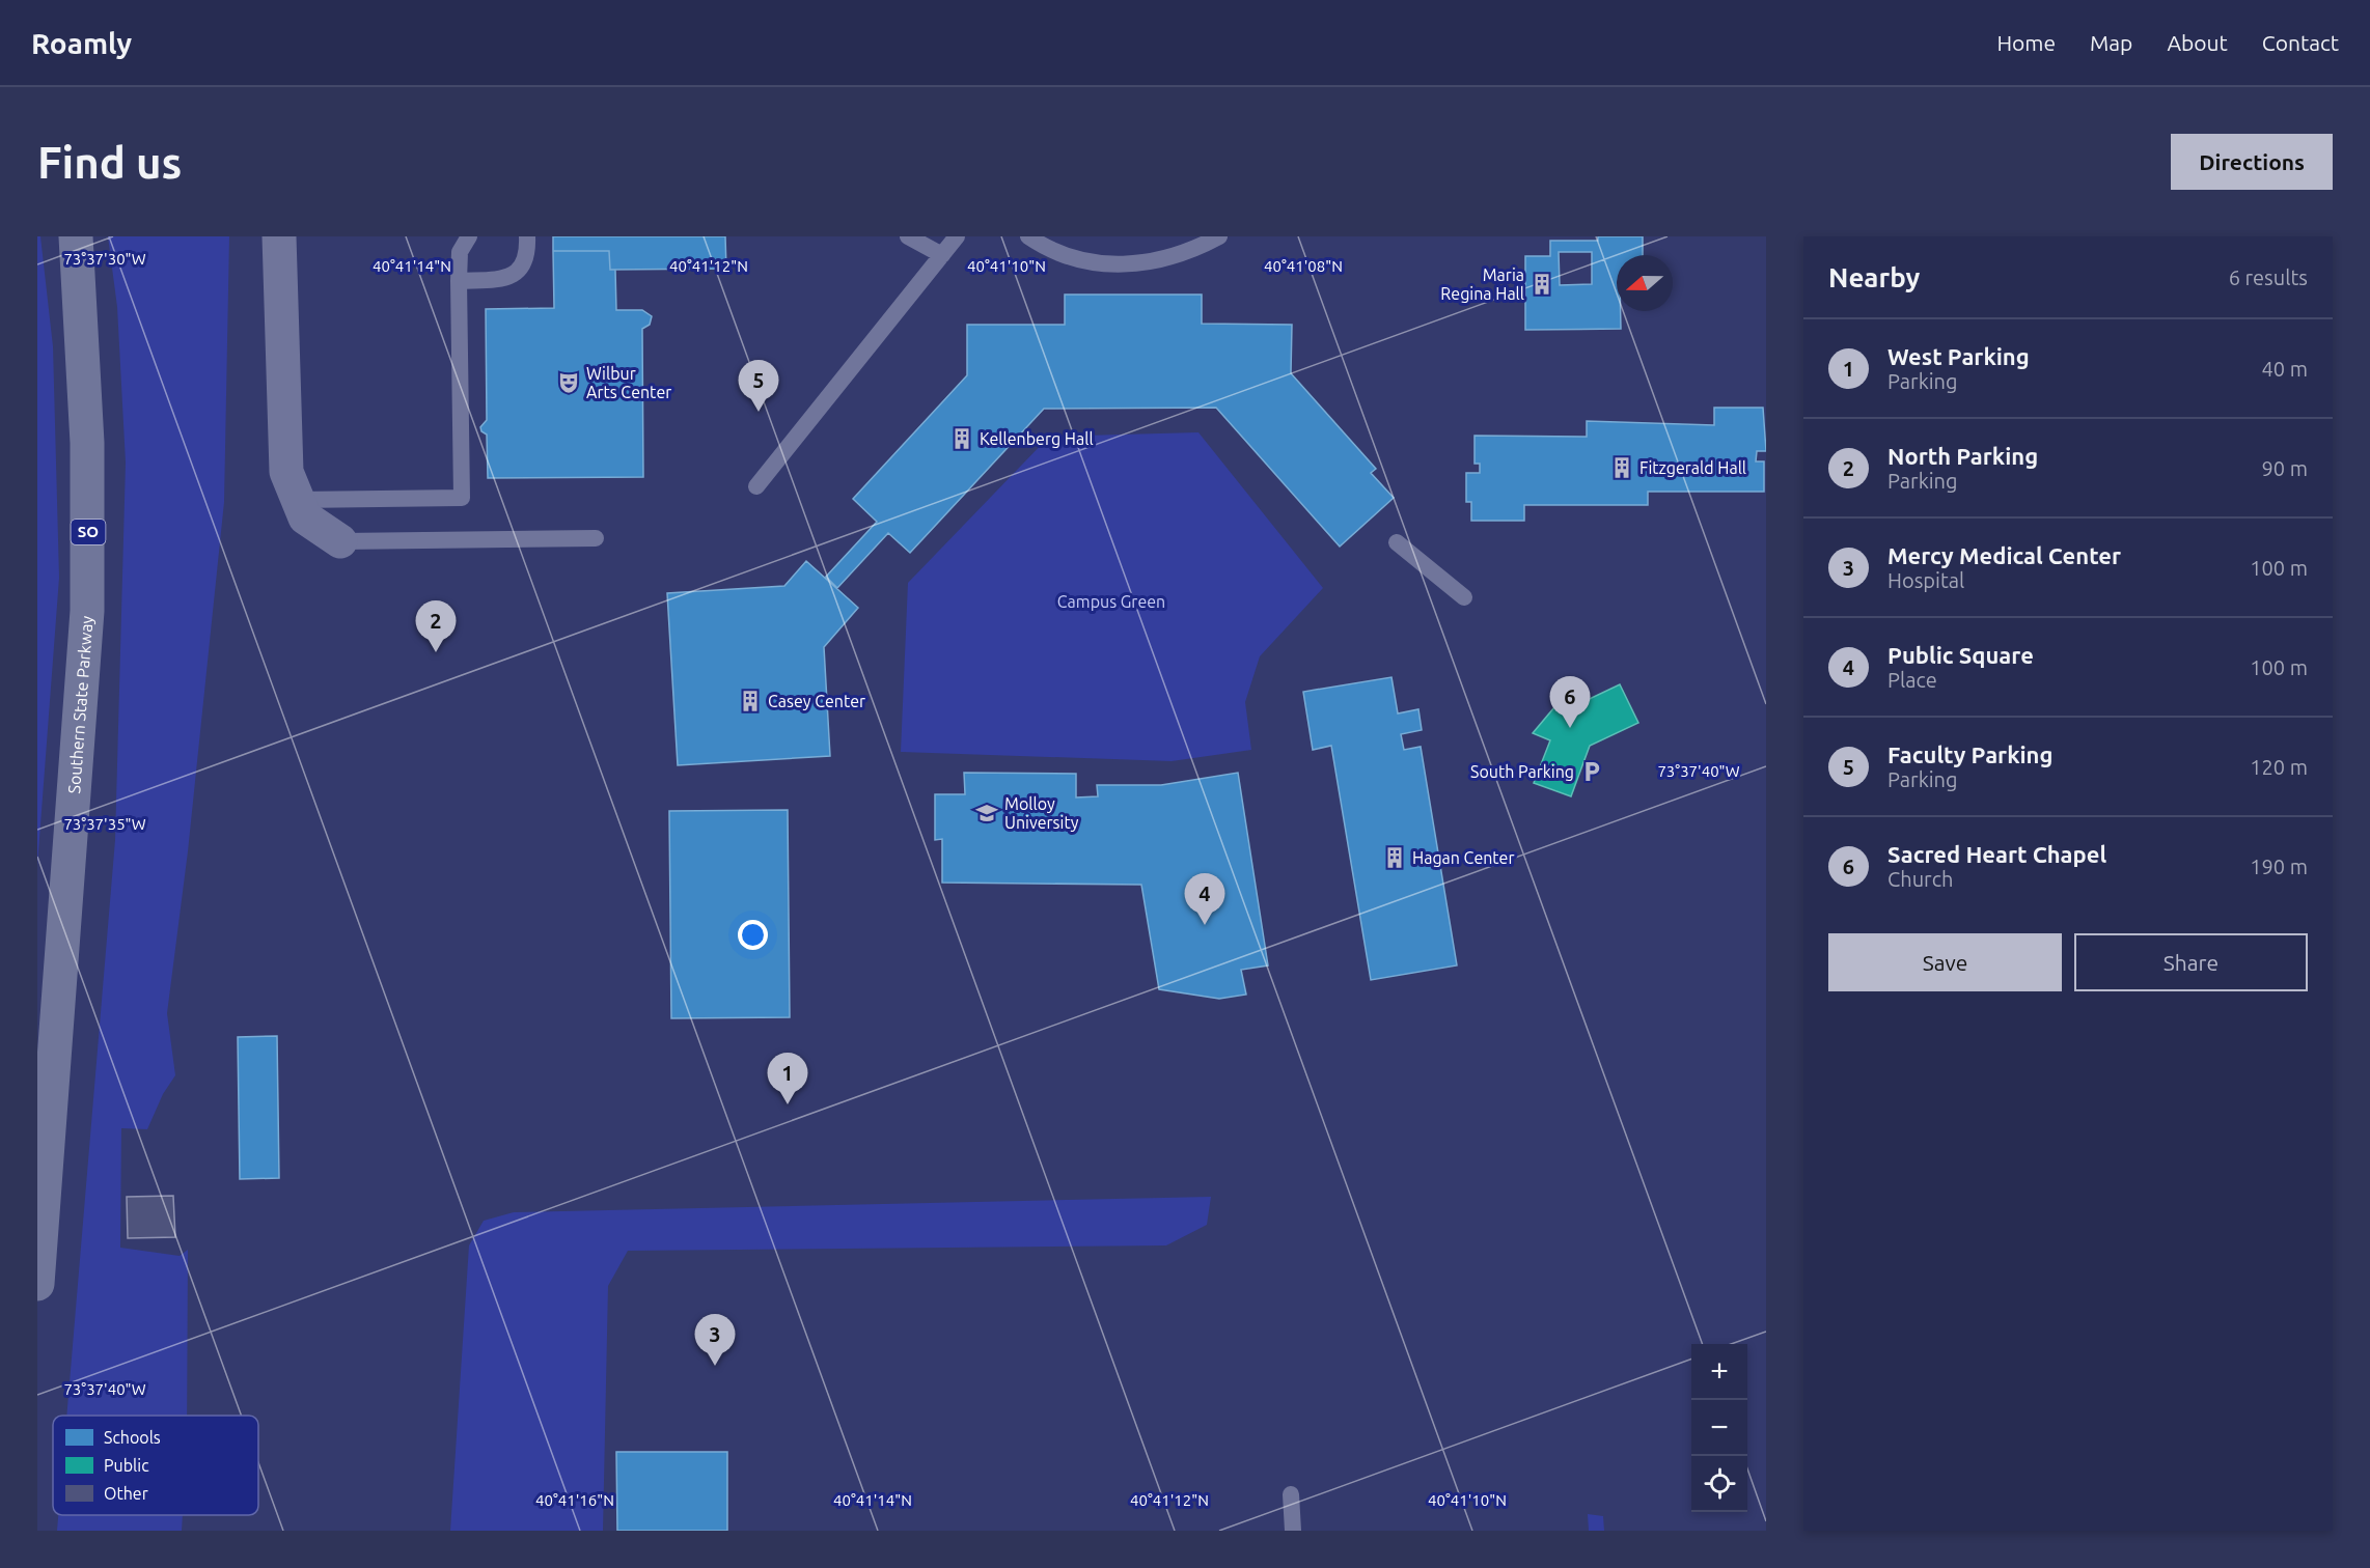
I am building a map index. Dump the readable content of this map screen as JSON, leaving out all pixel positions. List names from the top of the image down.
{
  "streets": {
    "highway": ["SO", "Southern State Parkway"]
  },
  "parks": ["Campus Green"],
  "places": {
    "building": [
      "Maria Regina Hall",
      "Kellenberg Hall",
      "Fitzgerald Hall",
      "Casey Center",
      "Hagan Center"
    ],
    "theatre": ["Wilbur Arts Center"],
    "parking": ["South Parking"],
    "school or university": ["Molloy University"]
  },
  "legend": ["Schools", "Public", "Other"],
  "north": "left",
  "page": {
    "header": "Roamly",
    "nav": [
      "Home",
      "Map",
      "About",
      "Contact"
    ],
    "buttons": [
      "Directions",
      ["Save", "Share"]
    ],
    "title": "Find us",
    "heading": ["Nearby", "6 results"],
    "list": [
      {
        "mark": "1",
        "name": "West Parking",
        "note": "Parking",
        "value": "40 m"
      },
      {
        "mark": "2",
        "name": "North Parking",
        "note": "Parking",
        "value": "90 m"
      },
      {
        "mark": "3",
        "name": "Mercy Medical Center",
        "note": "Hospital",
        "value": "100 m"
      },
      {
        "mark": "4",
        "name": "Public Square",
        "note": "Place",
        "value": "100 m"
      },
      {
        "mark": "5",
        "name": "Faculty Parking",
        "note": "Parking",
        "value": "120 m"
      },
      {
        "mark": "6",
        "name": "Sacred Heart Chapel",
        "note": "Church",
        "value": "190 m"
      }
    ],
    "pins": [
      "5",
      "2",
      "6",
      "4",
      "1",
      "3"
    ],
    "map_buttons": ["+", "−"]
  },
  "coordinates": [
    "73°37'30\"W",
    "40°41'12\"N",
    "40°41'14\"N",
    "40°41'10\"N",
    "40°41'08\"N",
    "73°37'40\"W",
    "73°37'35\"W",
    "40°41'16\"N"
  ]
}
